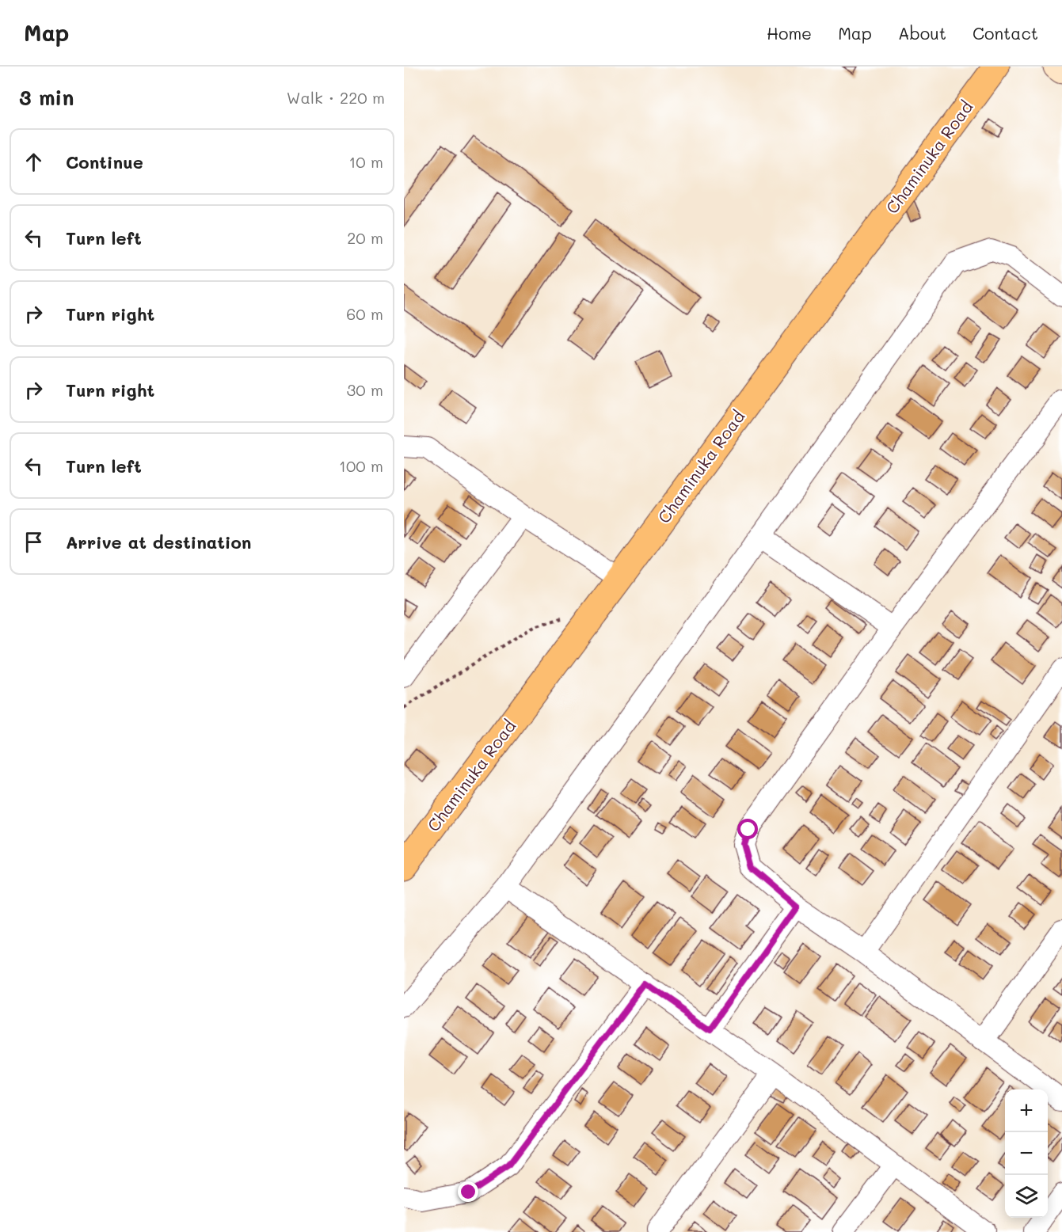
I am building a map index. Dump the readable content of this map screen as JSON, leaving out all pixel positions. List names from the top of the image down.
{
  "streets": {
    "main road": ["Chaminuka Road"]
  },
  "page": {
    "header": "Map",
    "nav": [
      "Home",
      "Map",
      "About",
      "Contact"
    ],
    "heading": ["3 min", "Walk · 220 m"],
    "list": [
      ["Continue", "10 m"],
      ["Turn left", "20 m"],
      ["Turn right", "60 m"],
      ["Turn right", "30 m"],
      ["Turn left", "100 m"],
      "Arrive at destination"
    ],
    "map_buttons": ["+", "−"]
  }
}
